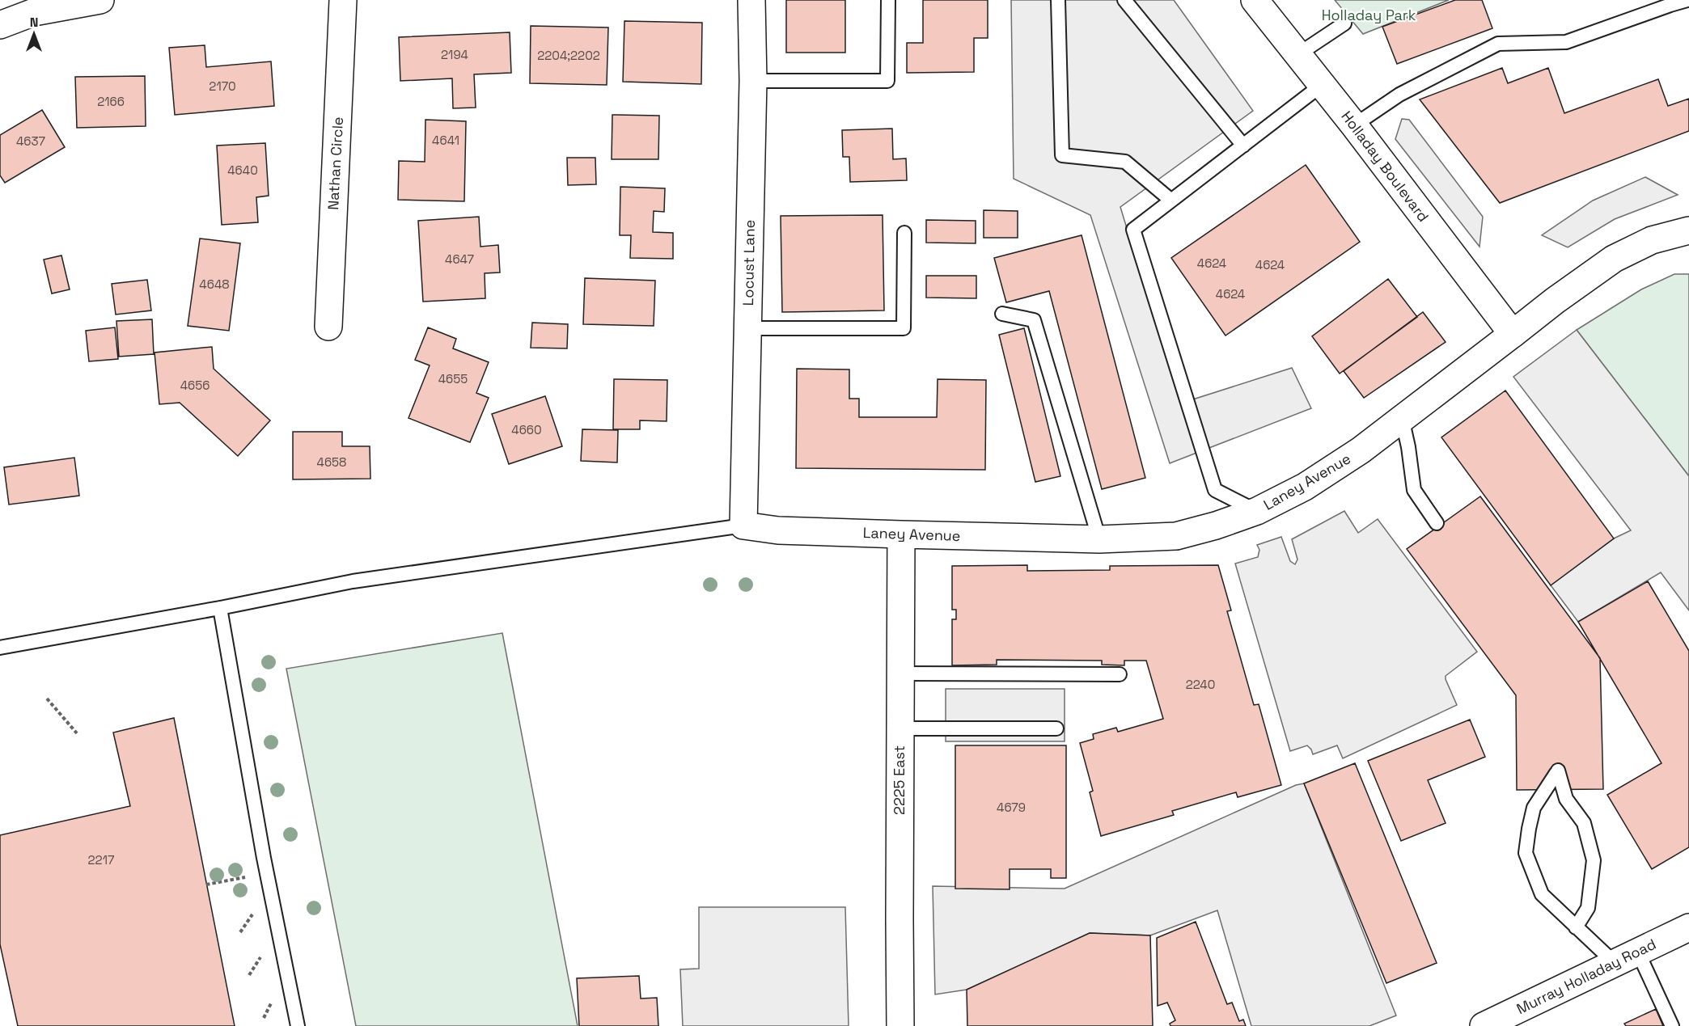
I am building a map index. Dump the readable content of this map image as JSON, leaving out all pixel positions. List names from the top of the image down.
{
  "streets": {
    "street": [
      "Nathan Circle",
      "Holladay Boulevard",
      "Locust Lane",
      "Laney Avenue",
      "2225 East",
      "Murray Holladay Road"
    ]
  },
  "crossings": [
    ["Holladay Boulevard", "Laney Avenue"],
    ["Locust Lane", "Laney Avenue"],
    ["Laney Avenue", "2225 East"]
  ],
  "parks": ["Holladay Park"],
  "house_numbers": [
    "2194",
    "2204;2202",
    "2170",
    "2166",
    "4641",
    "4637",
    "4640",
    "4647",
    "4624",
    "4624",
    "4648",
    "4624",
    "4655",
    "4656",
    "4660",
    "4658",
    "2240",
    "4679",
    "2217"
  ],
  "north": "top"
}
